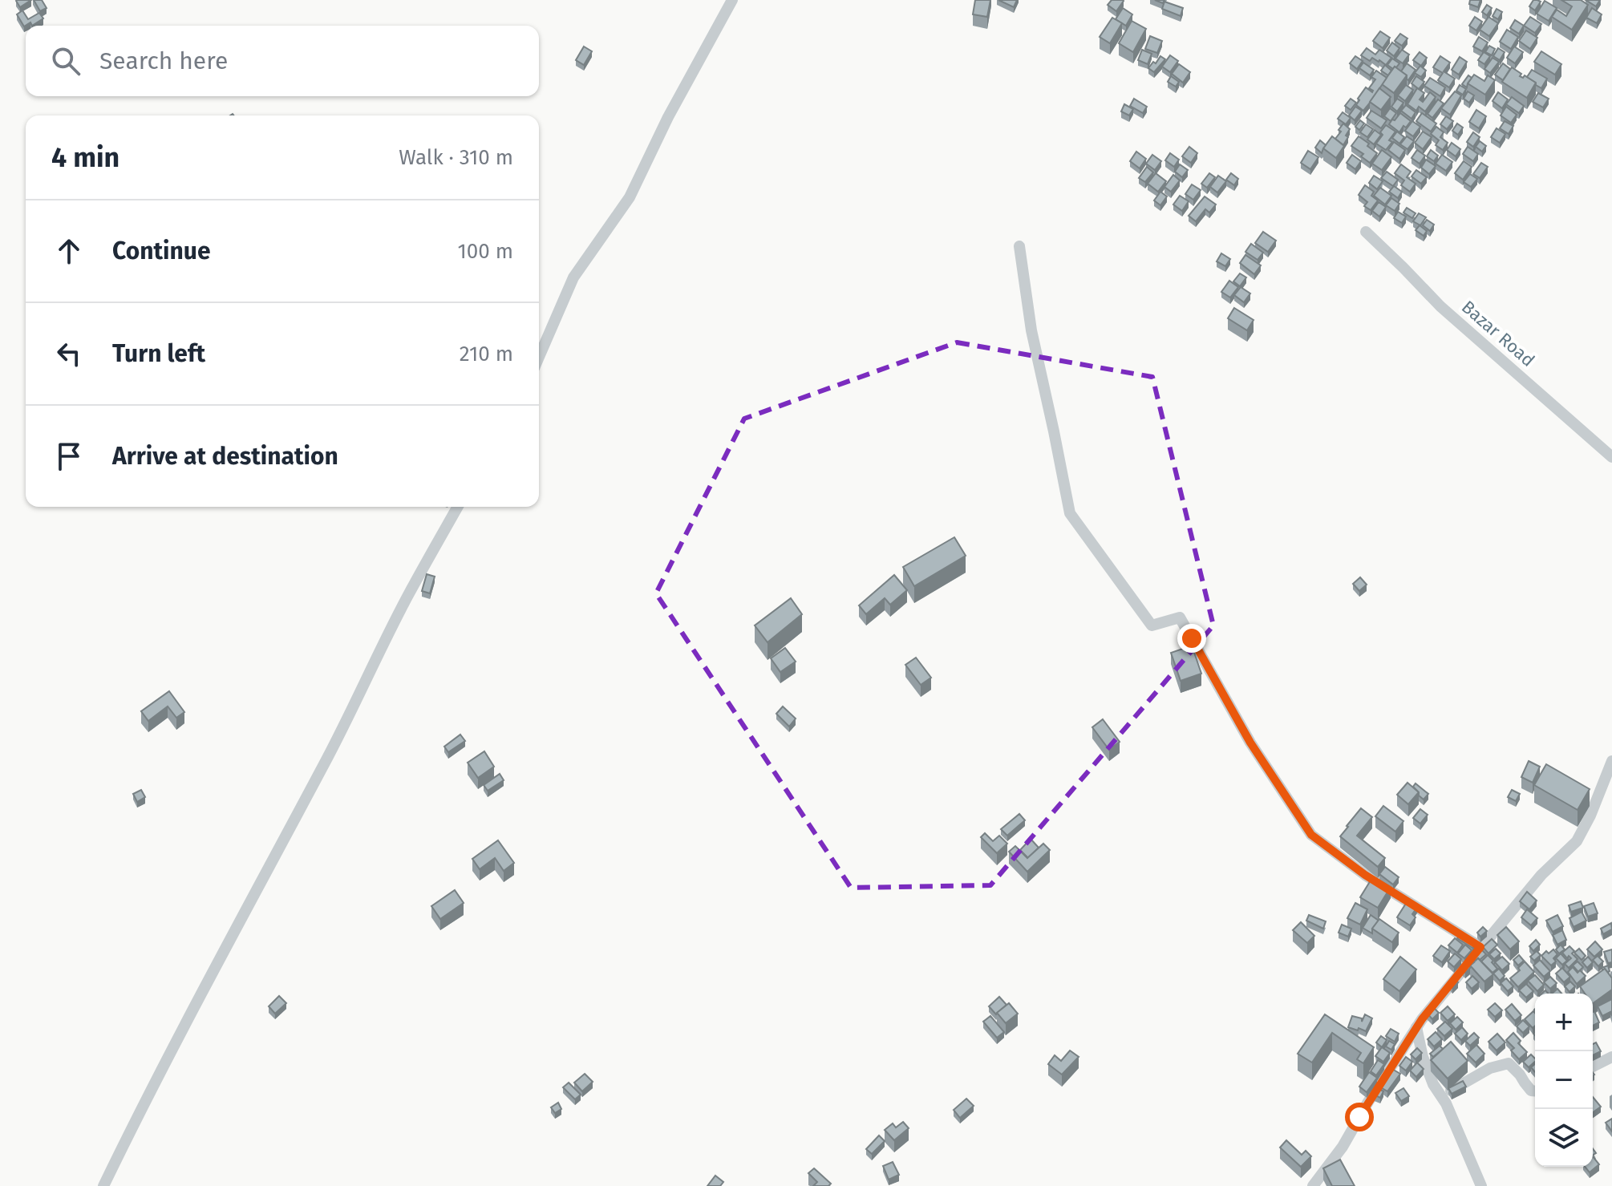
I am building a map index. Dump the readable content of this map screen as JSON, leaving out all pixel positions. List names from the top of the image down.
{
  "streets": {
    "street": ["Bazar Road"]
  },
  "page": {
    "search": "Search here",
    "heading": ["4 min", "Walk · 310 m"],
    "list": [
      ["Continue", "100 m"],
      ["Turn left", "210 m"],
      "Arrive at destination"
    ],
    "map_buttons": ["+", "−"]
  }
}
